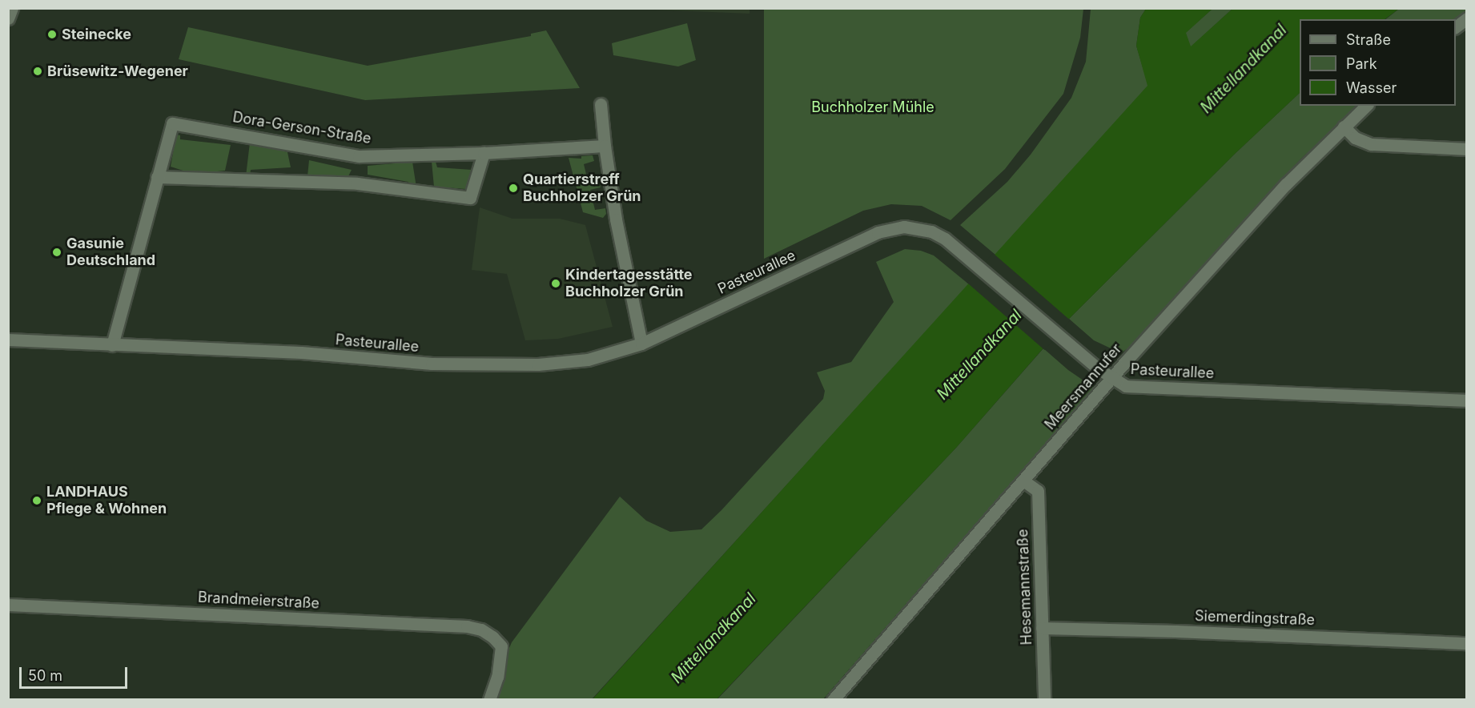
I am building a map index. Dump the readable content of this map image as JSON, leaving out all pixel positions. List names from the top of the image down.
{
  "streets": {
    "street": [
      "Dora-Gerson-Straße",
      "Pasteurallee",
      "Meersmannufer",
      "Hesemannstraße",
      "Brandmeierstraße",
      "Siemerdingstraße"
    ]
  },
  "crossings": [
    ["Dora-Gerson-Straße", "Pasteurallee"],
    ["Pasteurallee", "Meersmannufer"],
    ["Meersmannufer", "Hesemannstraße"],
    ["Hesemannstraße", "Siemerdingstraße"]
  ],
  "water": ["Mittellandkanal"],
  "parks": ["Buchholzer Mühle"],
  "places": [
    "Steinecke",
    "Brüsewitz-Wegener",
    "Quartierstreff Buchholzer Grün",
    "Gasunie Deutschland",
    "Kindertagesstätte Buchholzer Grün",
    "LANDHAUS Pflege & Wohnen"
  ],
  "legend": ["Straße", "Park", "Wasser"],
  "scale_bar": "50 m"
}
